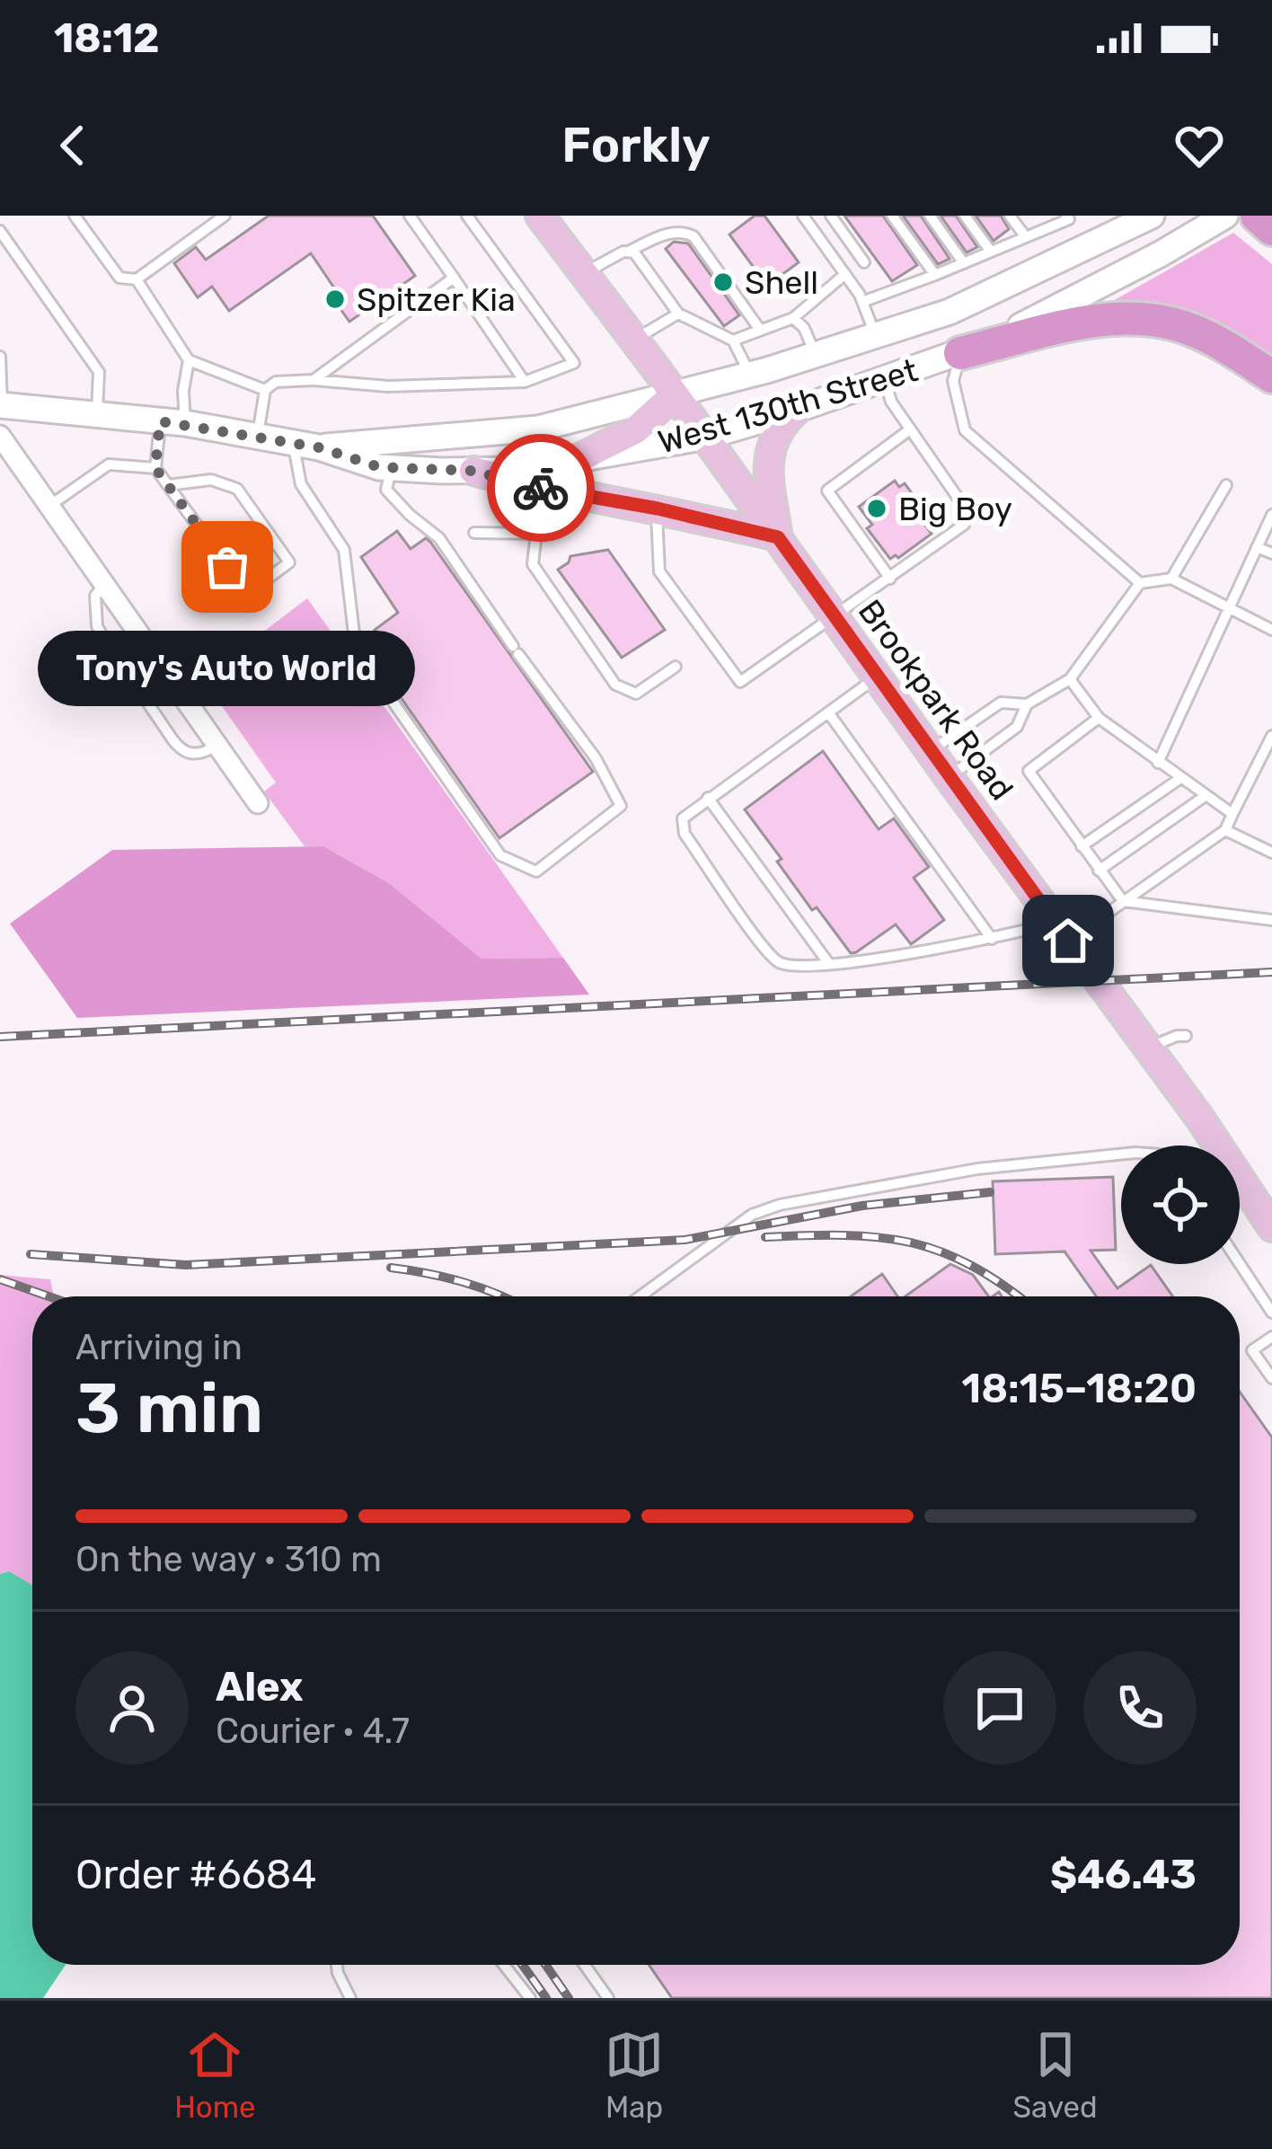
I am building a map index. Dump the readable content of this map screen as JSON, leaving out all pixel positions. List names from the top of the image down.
{
  "streets": {
    "main road": ["West 130th Street", "Brookpark Road"]
  },
  "crossings": [
    ["West 130th Street", "Brookpark Road"]
  ],
  "places": [
    "Shell",
    "Spitzer Kia",
    "Big Boy",
    "Tony's Auto World"
  ],
  "page": {
    "status": "18:12",
    "header": "Forkly",
    "bubble": "Tony's Auto World",
    "heading": ["3 min", "Arriving in", "18:15–18:20"],
    "panel": [
      "Alex",
      "Courier · 4.7",
      "Order #6684",
      "$46.43"
    ],
    "bar": "On the way · 310 m",
    "tabs": ["Home", "Map", "Saved"]
  }
}
